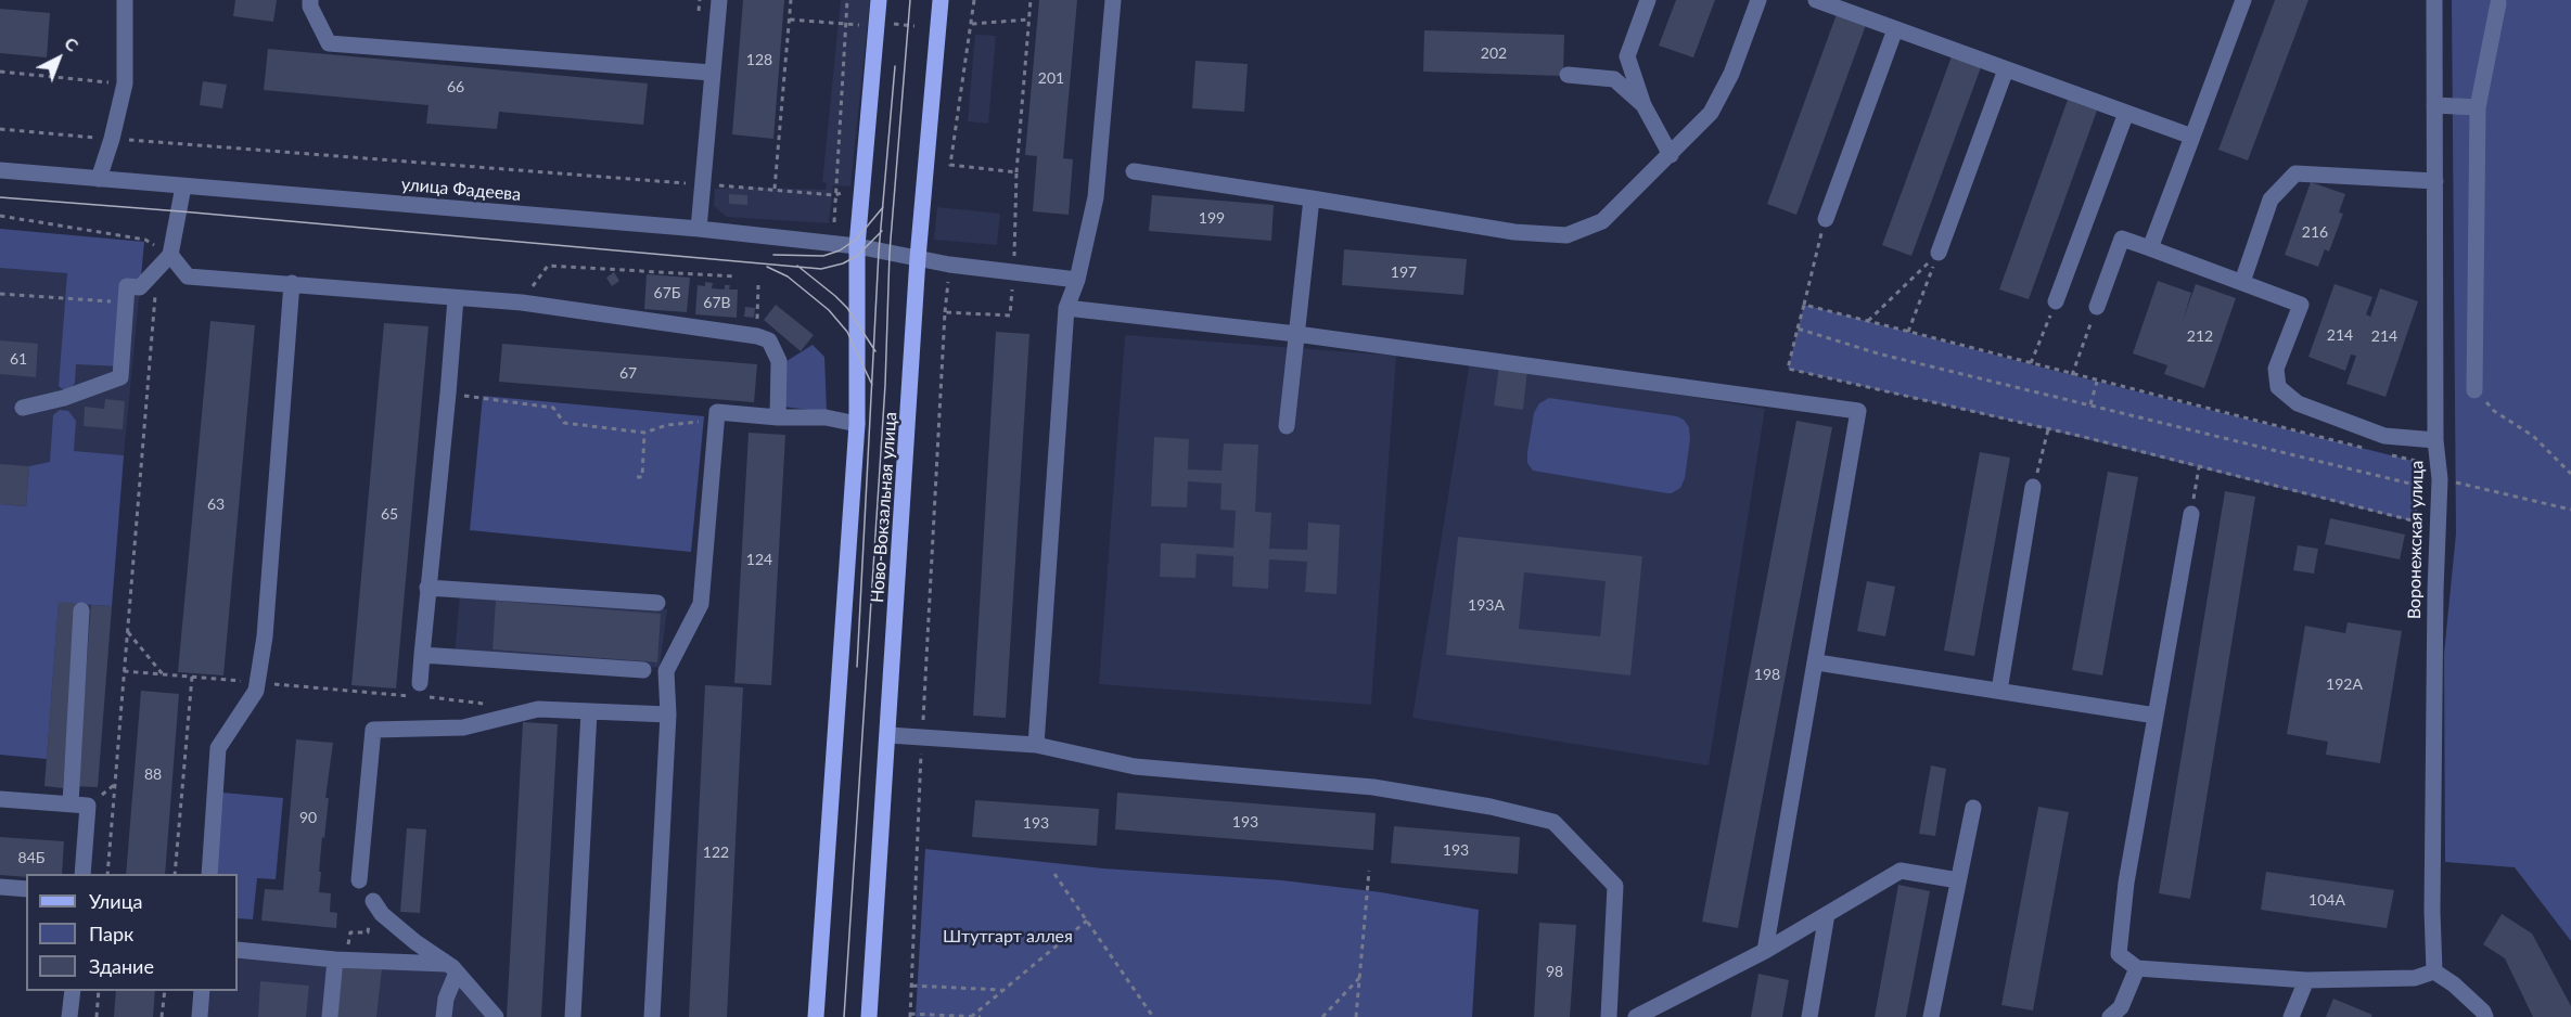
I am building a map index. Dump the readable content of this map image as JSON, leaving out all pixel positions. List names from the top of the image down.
{
  "streets": {
    "main road": ["Ново-Вокзальная улица"],
    "street": ["улица Фадеева", "Воронежская улица"]
  },
  "crossings": [
    ["улица Фадеева", "Ново-Вокзальная улица"]
  ],
  "parks": ["Штутгарт аллея"],
  "house_numbers": [
    "202",
    "128",
    "201",
    "66",
    "199",
    "216",
    "197",
    "67Б",
    "67В",
    "214",
    "212",
    "214",
    "61",
    "67",
    "63",
    "65",
    "124",
    "193А",
    "198",
    "192А",
    "88",
    "90",
    "193",
    "193",
    "193",
    "122",
    "84Б",
    "104А",
    "98"
  ],
  "legend": ["Улица", "Парк", "Здание"],
  "north": "top right"
}
